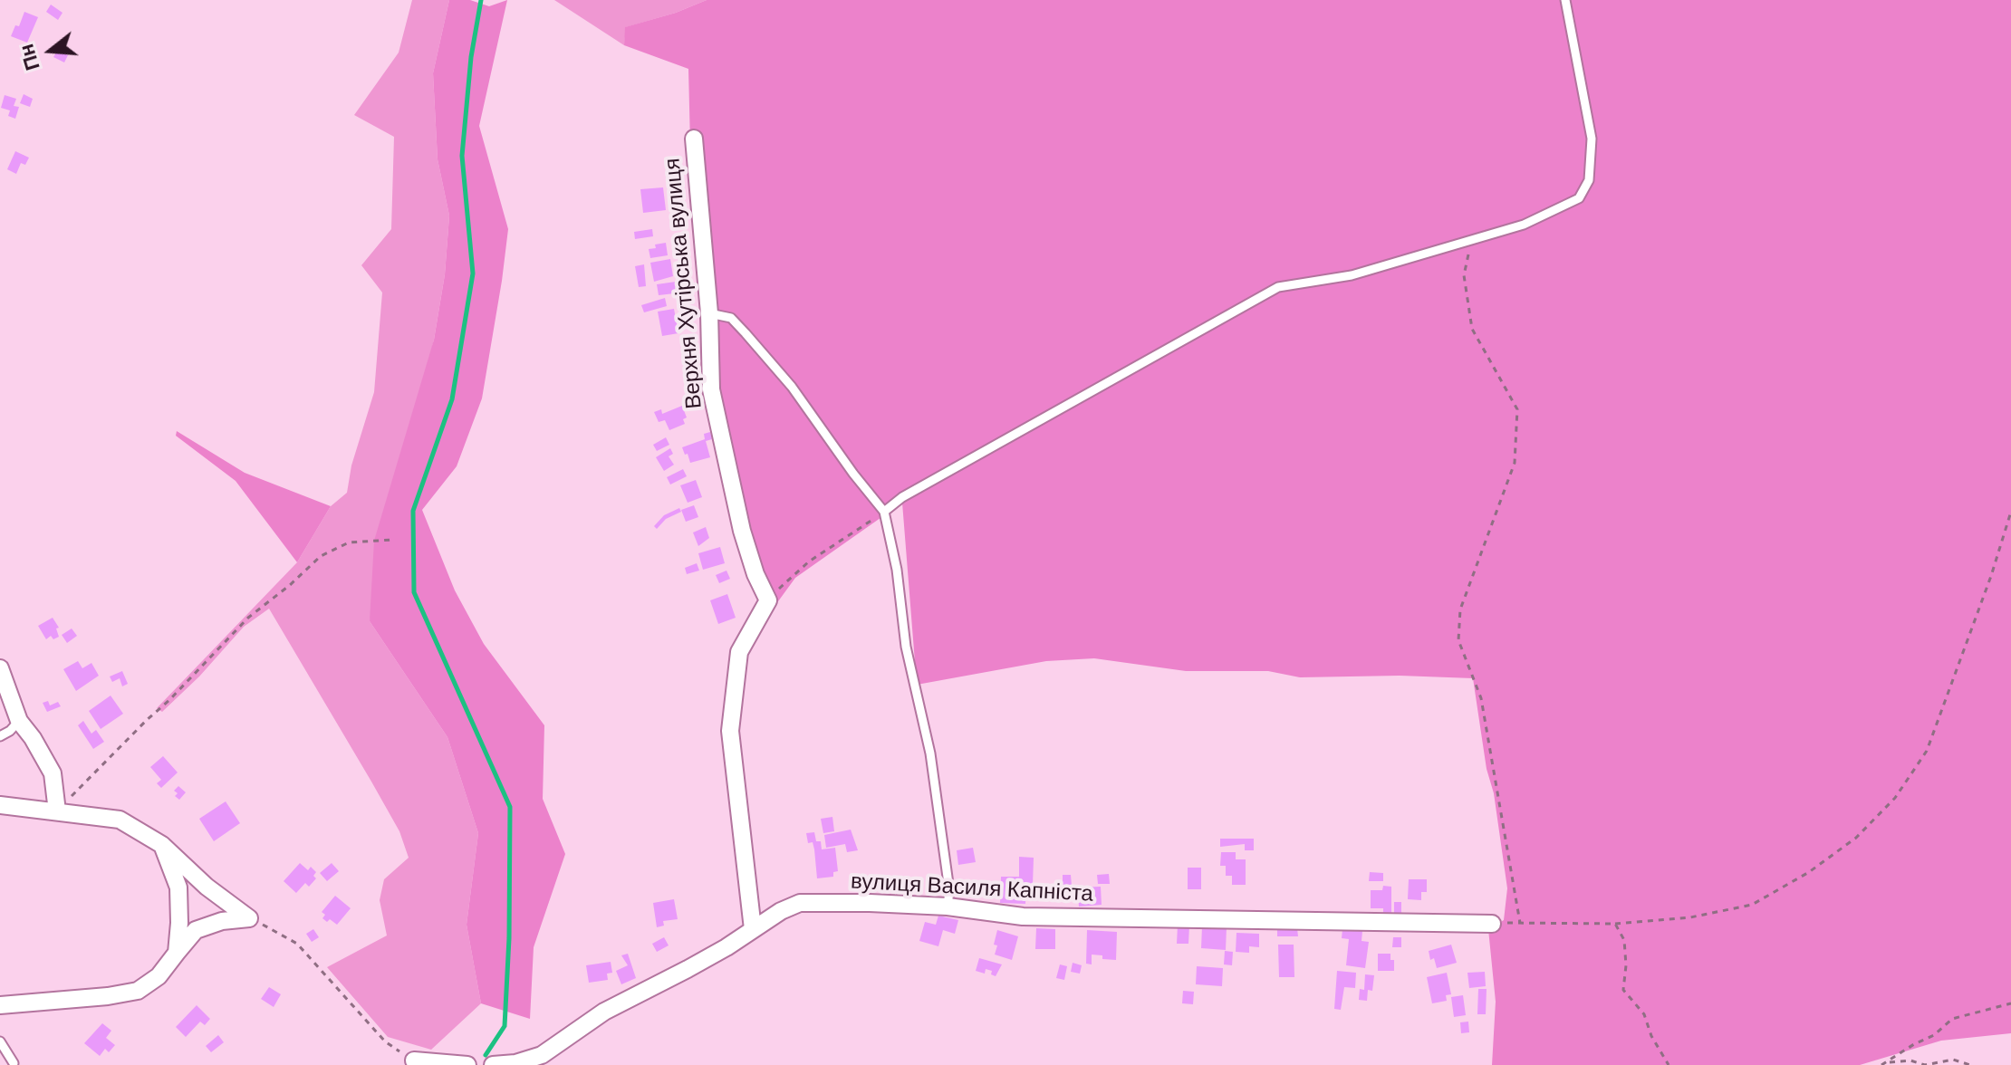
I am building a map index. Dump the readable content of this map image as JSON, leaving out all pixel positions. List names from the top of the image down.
{
  "streets": {
    "street": ["Верхня Хутірська вулиця", "вулиця Василя Капніста"]
  },
  "north": "left"
}
